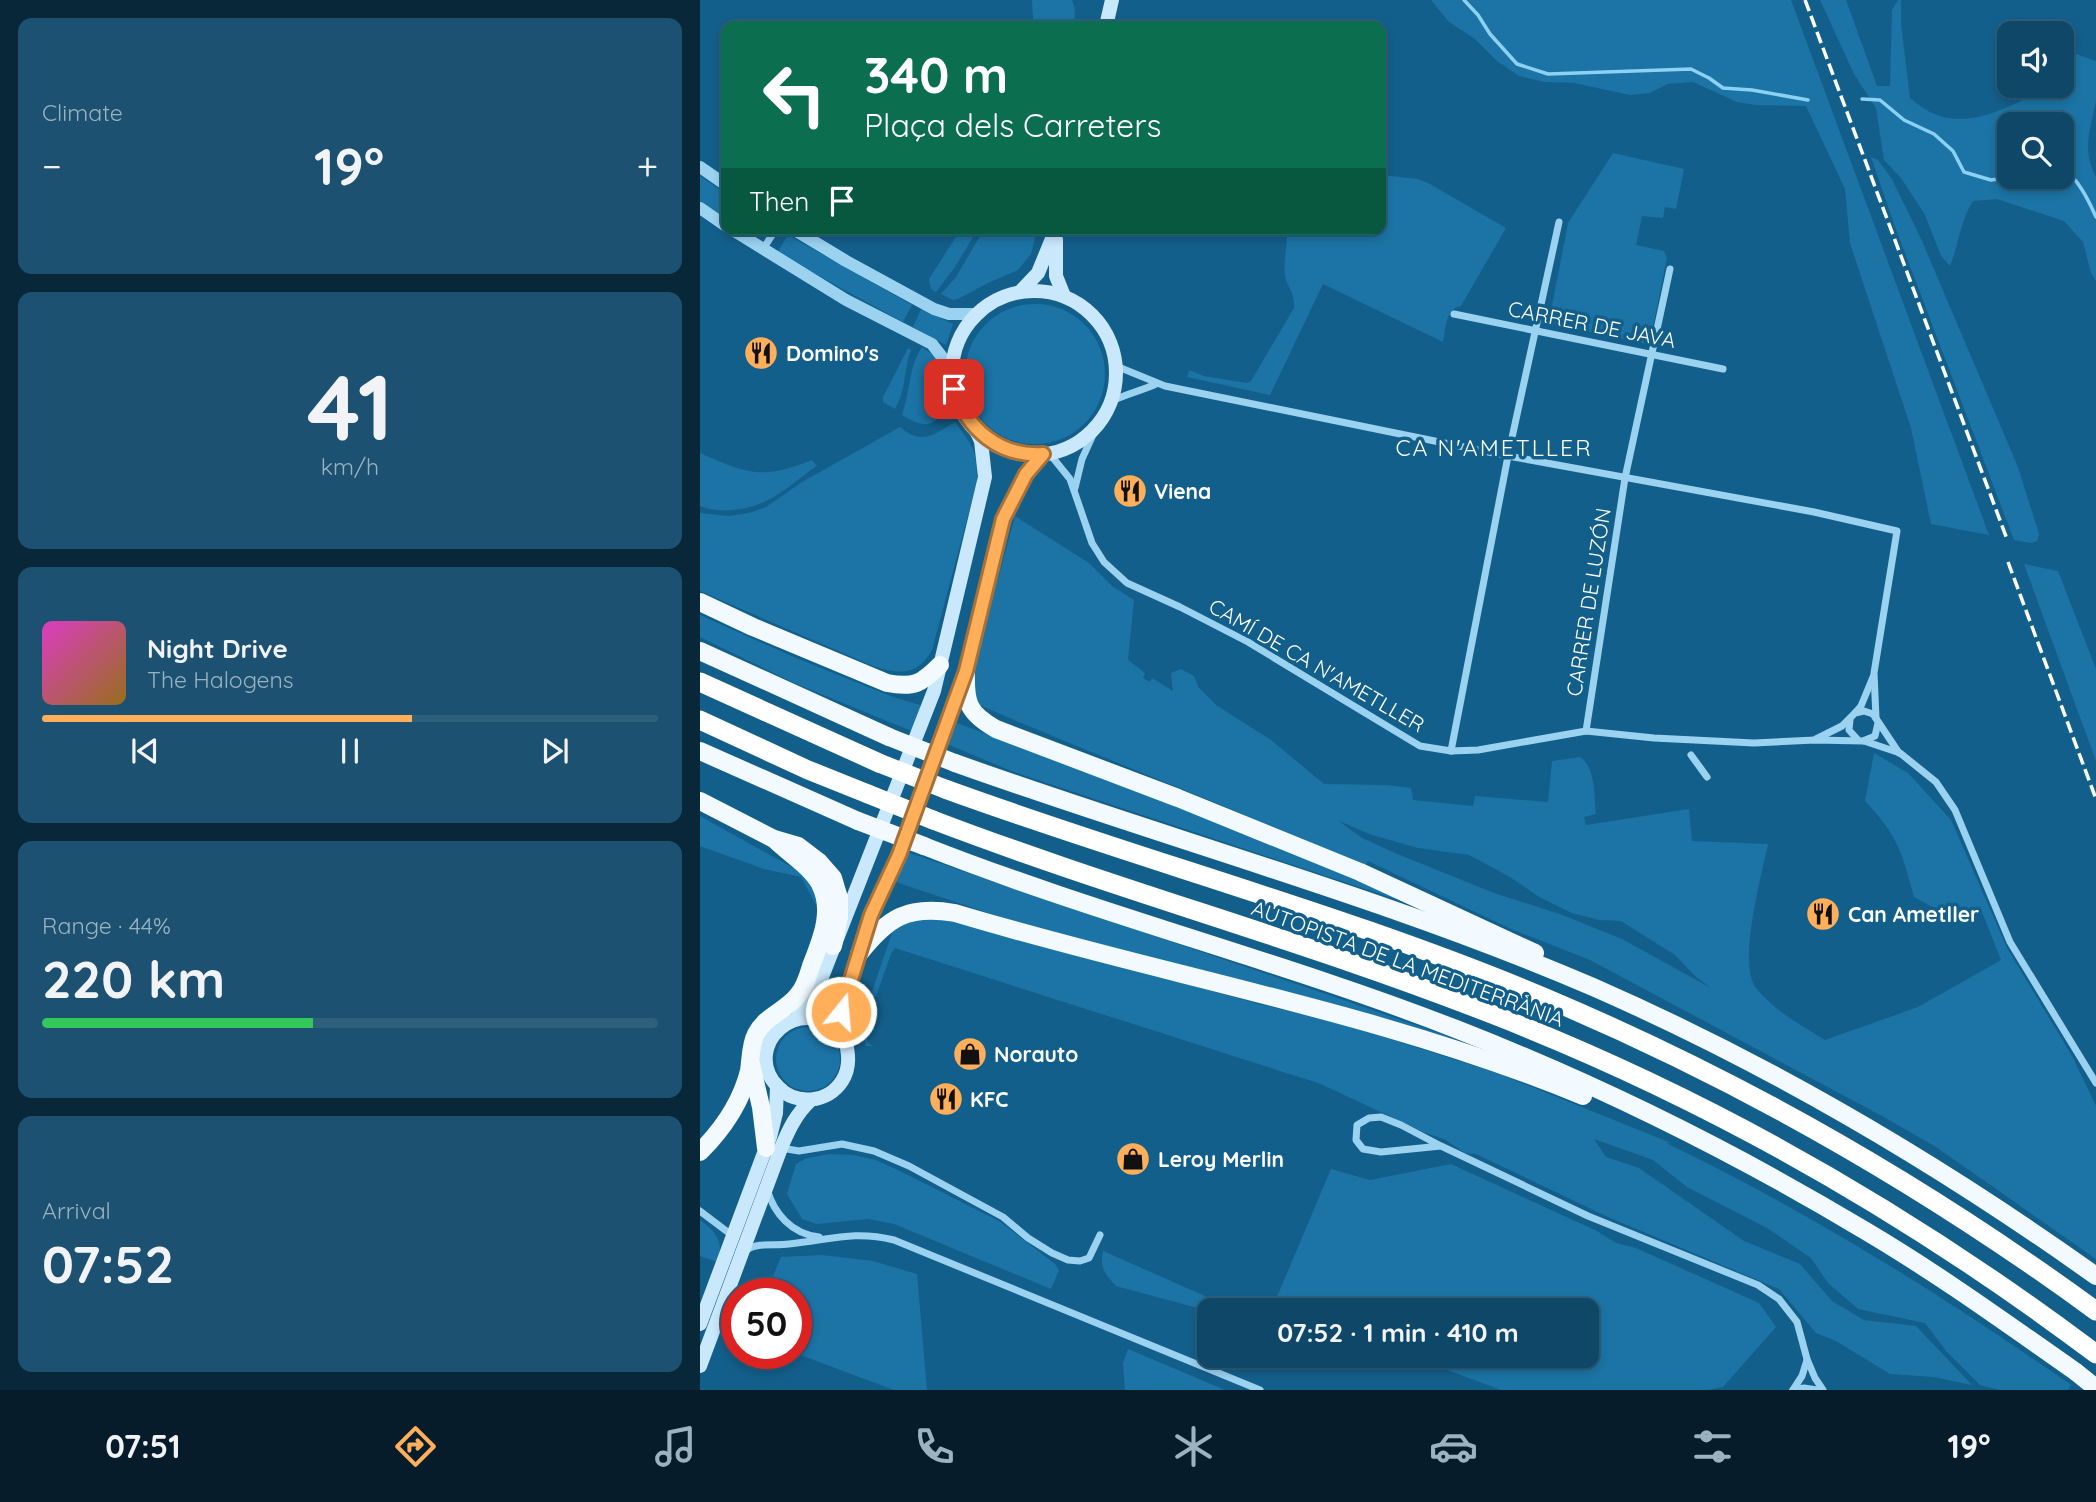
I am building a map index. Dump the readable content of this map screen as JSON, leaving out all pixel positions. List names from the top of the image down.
{
  "streets": {
    "highway": ["AUTOPISTA DE LA MEDITERRÀNIA"],
    "street": ["CARRER DE JAVA", "CARRER DE LUZÓN", "CAMÍ DE CA N'AMETLLER"]
  },
  "crossings": [
    ["CARRER DE JAVA", "CARRER DE LUZÓN"],
    ["CARRER DE LUZÓN", "CAMÍ DE CA N'AMETLLER"]
  ],
  "districts": ["CA N'AMETLLER"],
  "places": {
    "restaurant": [
      "Domino's",
      "Viena",
      "Can Ametller",
      "KFC"
    ],
    "shop": ["Norauto", "Leroy Merlin"]
  },
  "page": {
    "tile": [
      "Climate",
      ["41", "km/h"],
      ["Range · 44%", "220 km"],
      ["Arrival", "07:52"]
    ],
    "turn": ["340 m", "Plaça dels Carreters"],
    "heat": ["−", "19°", "+"],
    "then": "Then",
    "song": ["Night Drive", "The Halogens"],
    "limit": "50",
    "trip": "07:52 · 1 min · 410 m",
    "tabs": ["07:51", "19°"]
  }
}
